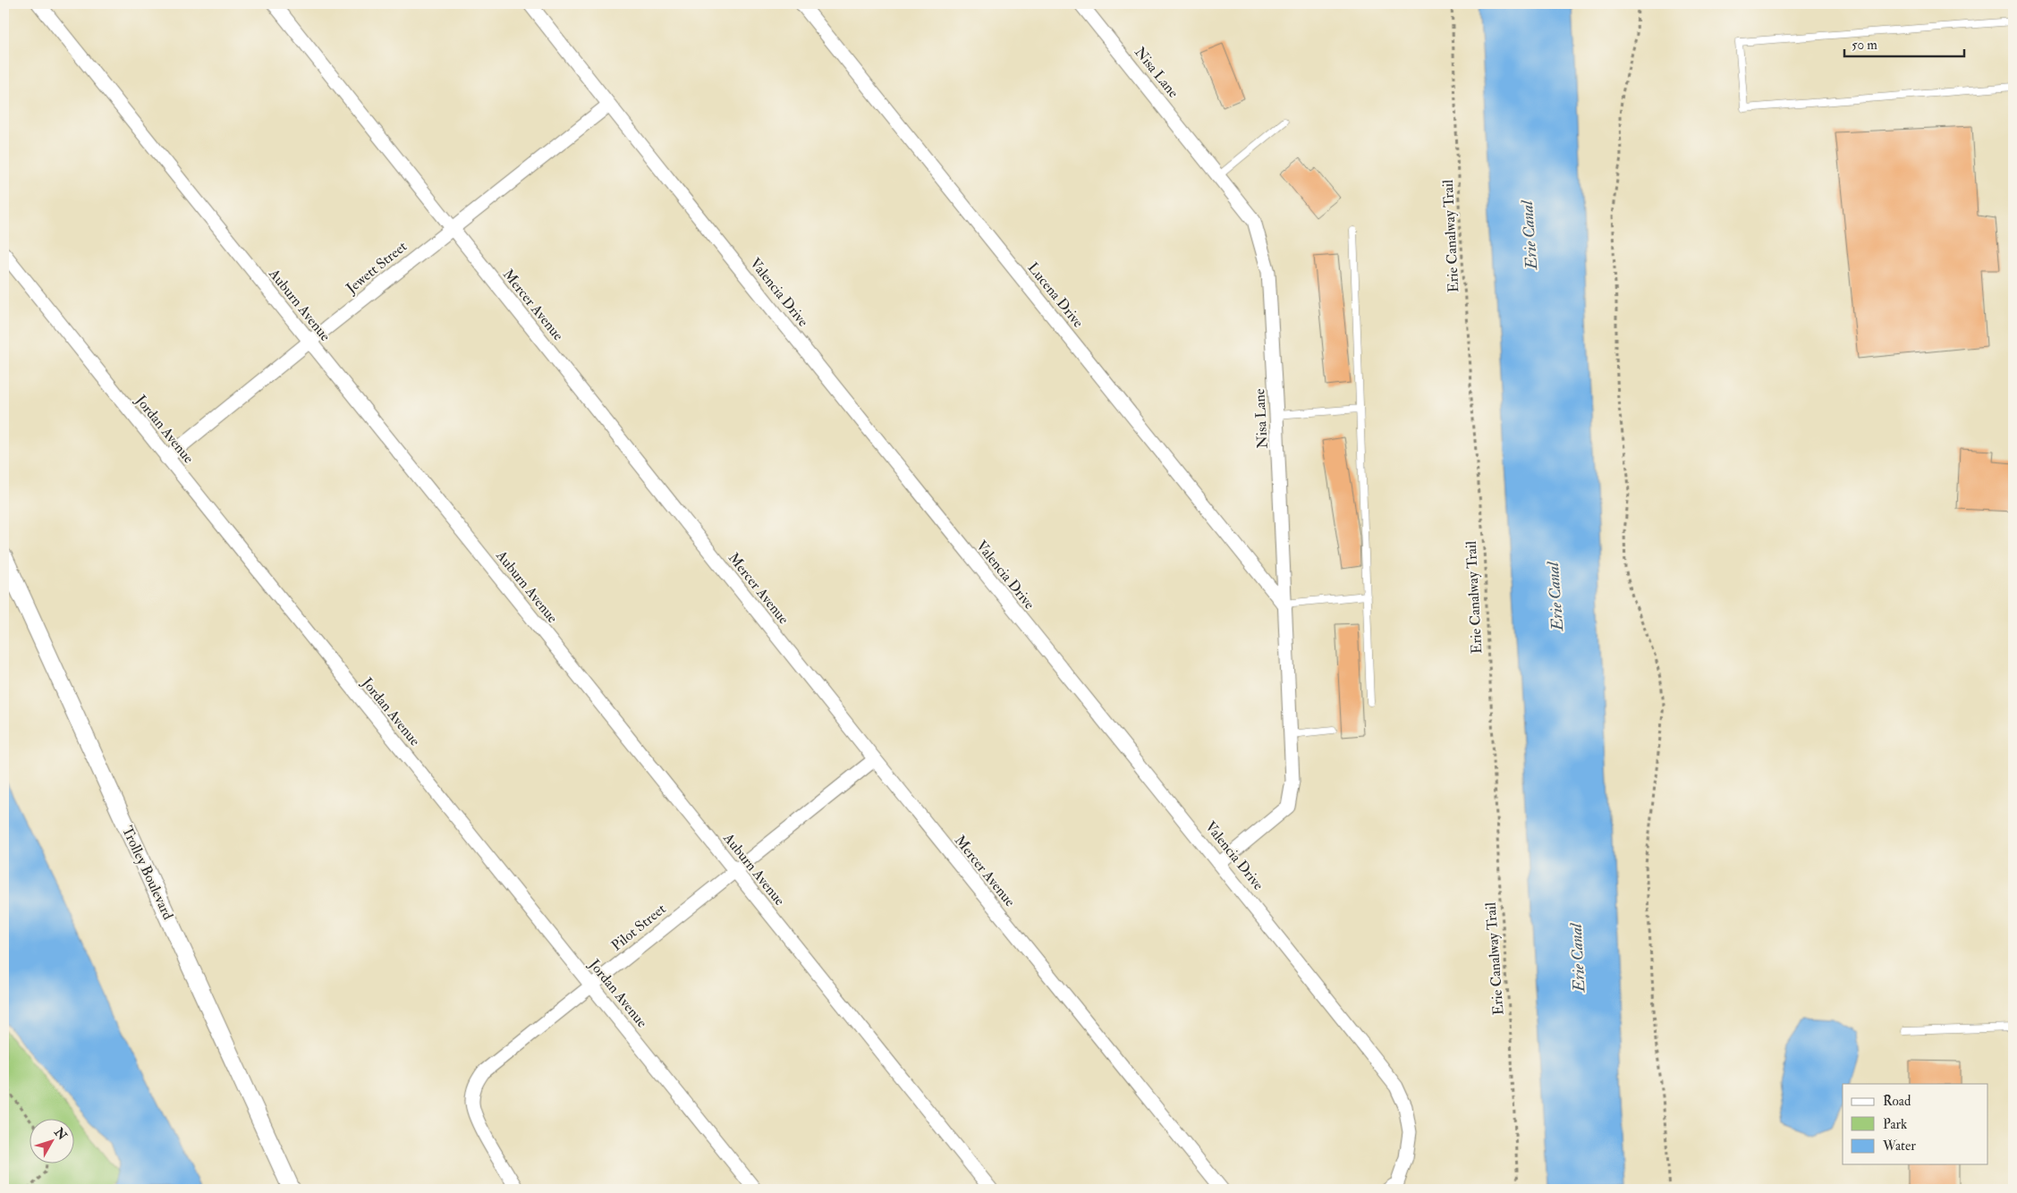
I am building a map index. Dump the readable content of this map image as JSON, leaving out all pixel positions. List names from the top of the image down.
{
  "streets": {
    "street": [
      "Nisa Lane",
      "Jewett Street",
      "Valencia Drive",
      "Lucena Drive",
      "Auburn Avenue",
      "Mercer Avenue",
      "Jordan Avenue",
      "Trolley Boulevard",
      "Pilot Street"
    ],
    "path": ["Erie Canalway Trail"]
  },
  "crossings": [
    ["Nisa Lane", "Valencia Drive"],
    ["Nisa Lane", "Lucena Drive"],
    ["Jewett Street", "Valencia Drive"],
    ["Jewett Street", "Auburn Avenue"],
    ["Jewett Street", "Mercer Avenue"],
    ["Jewett Street", "Jordan Avenue"],
    ["Auburn Avenue", "Pilot Street"],
    ["Mercer Avenue", "Pilot Street"],
    ["Jordan Avenue", "Pilot Street"]
  ],
  "water": ["Erie Canal"],
  "legend": ["Road", "Park", "Water"],
  "scale_bar": "50 m",
  "north": "top right"
}
